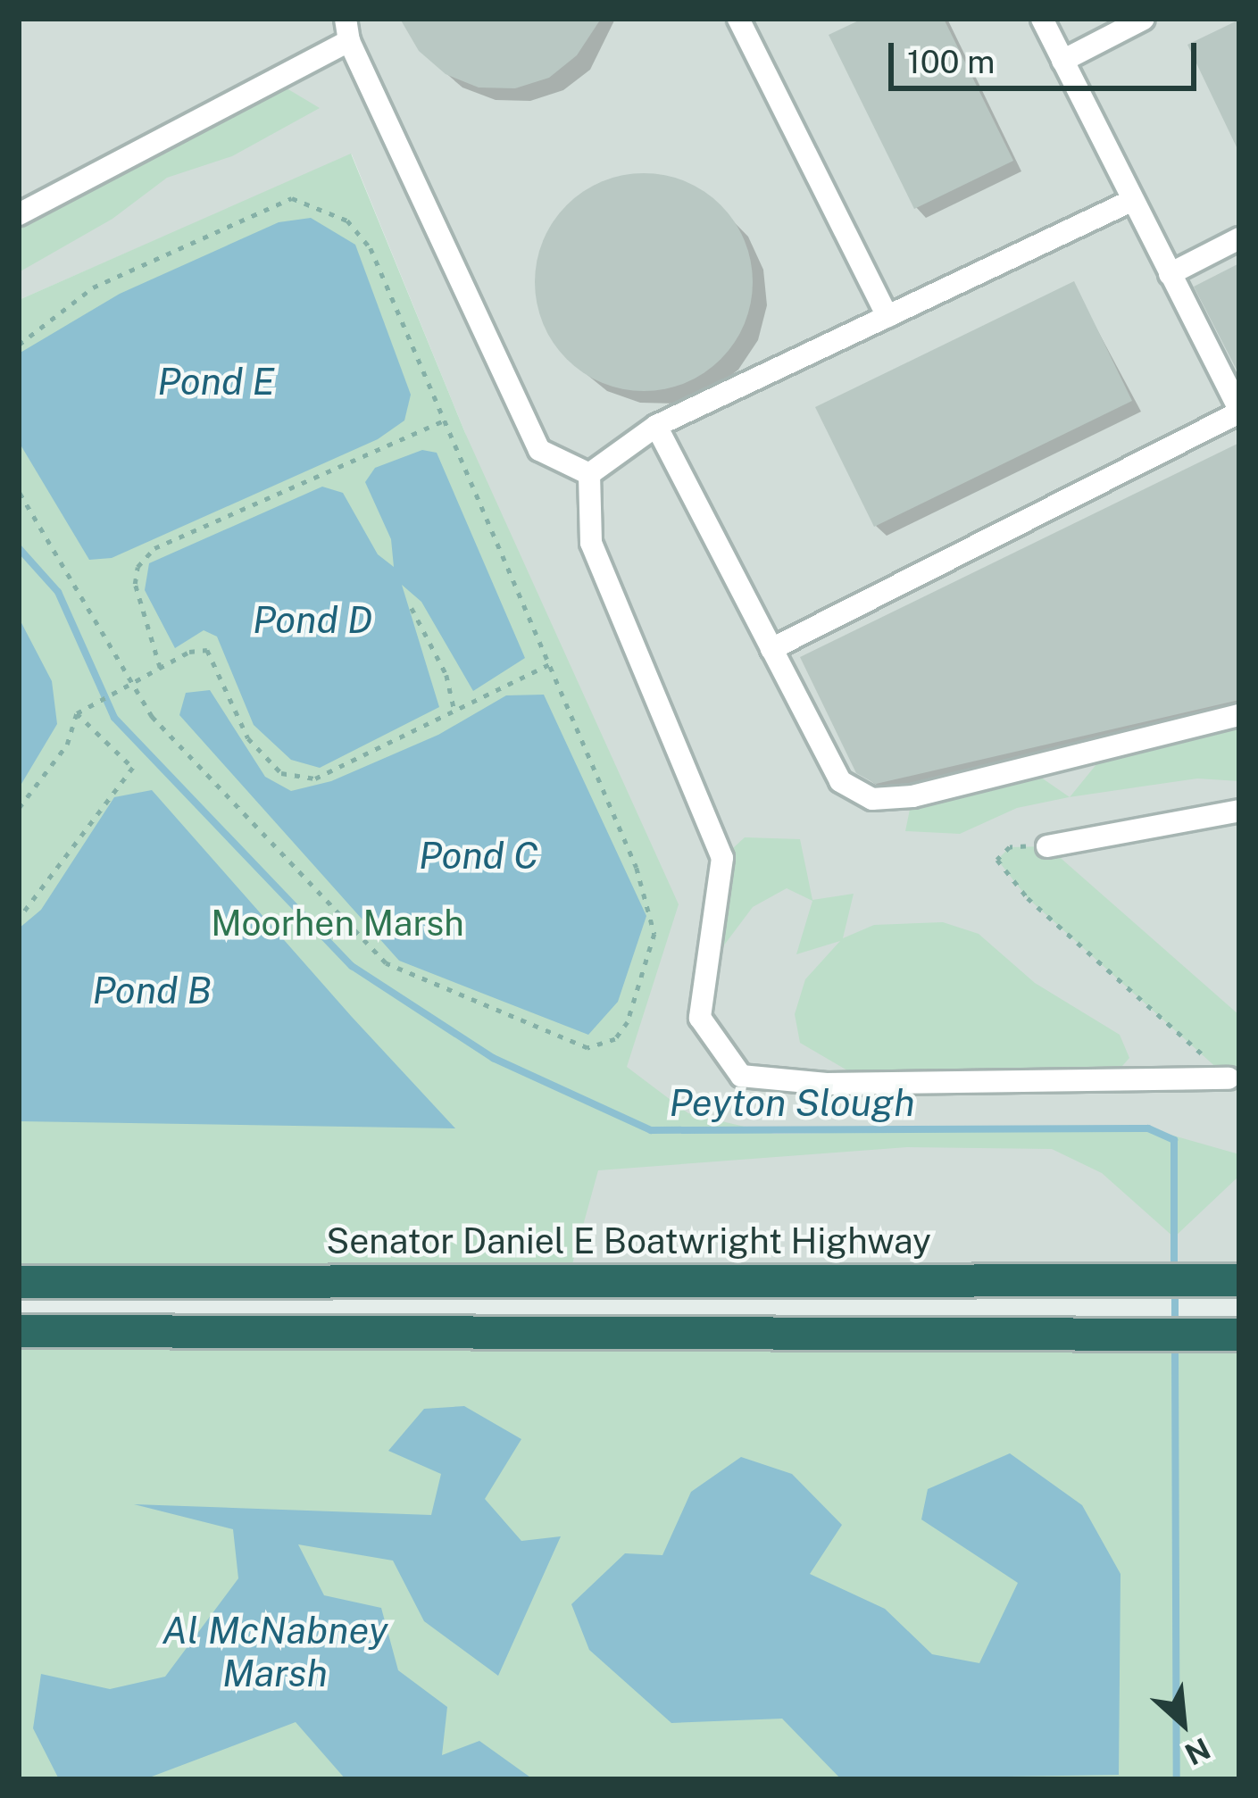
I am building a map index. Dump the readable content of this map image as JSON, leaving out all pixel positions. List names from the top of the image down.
{
  "streets": {
    "highway": ["Senator Daniel E Boatwright Highway"]
  },
  "water": [
    "Pond E",
    "Pond D",
    "Pond C",
    "Pond B",
    "Peyton Slough",
    "Al McNabney Marsh"
  ],
  "parks": ["Moorhen Marsh"],
  "scale_bar": "100 m",
  "north": "bottom right"
}
